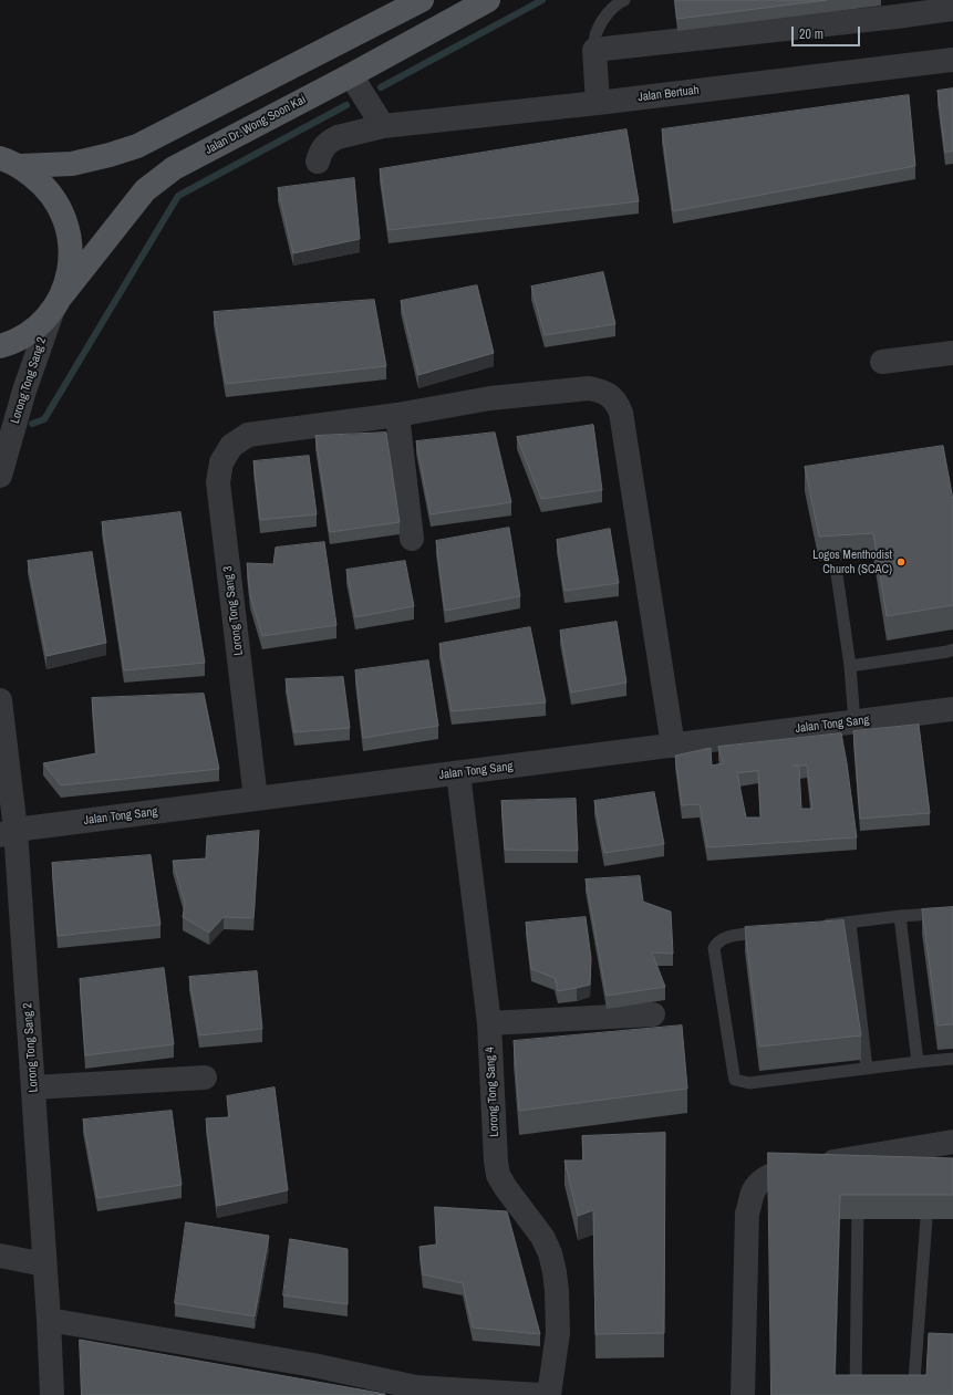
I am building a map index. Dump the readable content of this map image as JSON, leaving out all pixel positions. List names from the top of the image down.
{
  "streets": {
    "main road": ["Jalan Dr. Wong Soon Kai"],
    "street": [
      "Jalan Bertuah",
      "Lorong Tong Sang 2",
      "Lorong Tong Sang 3",
      "Jalan Tong Sang",
      "Lorong Tong Sang 4"
    ]
  },
  "crossings": [
    ["Jalan Dr. Wong Soon Kai", "Lorong Tong Sang 2"],
    ["Lorong Tong Sang 2", "Jalan Tong Sang"],
    ["Lorong Tong Sang 3", "Jalan Tong Sang"],
    ["Jalan Tong Sang", "Lorong Tong Sang 4"]
  ],
  "places": ["Logos Menthodist Church (SCAC)"],
  "scale_bar": "20 m"
}
